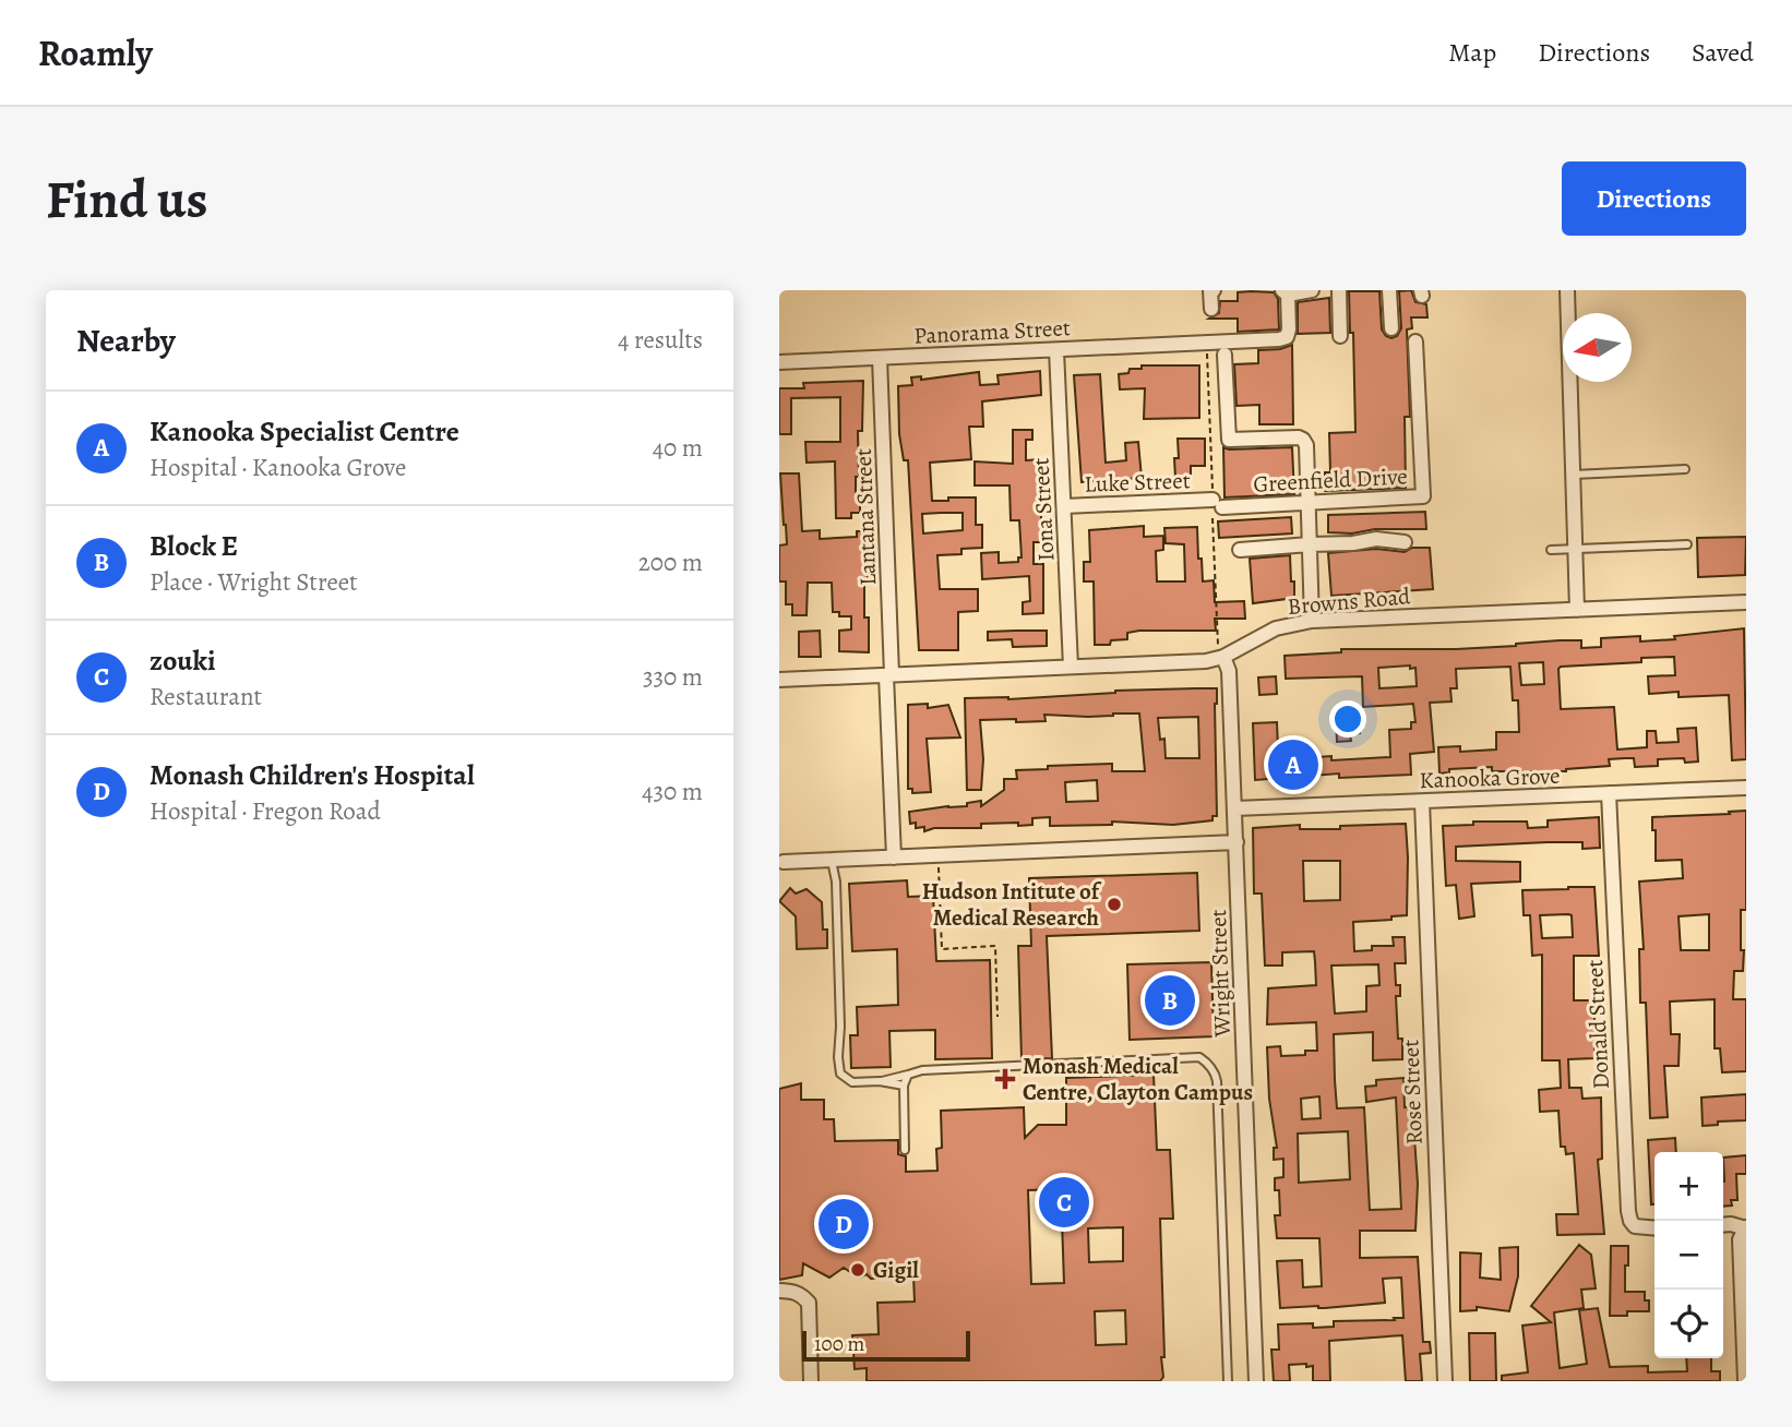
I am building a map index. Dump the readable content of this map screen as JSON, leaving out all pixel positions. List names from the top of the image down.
{
  "streets": {
    "street": [
      "Panorama Street",
      "Greenfield Drive",
      "Luke Street",
      "Iona Street",
      "Lantana Street",
      "Browns Road",
      "Kanooka Grove",
      "Wright Street",
      "Donald Street",
      "Rose Street"
    ]
  },
  "crossings": [
    ["Panorama Street", "Iona Street"],
    ["Panorama Street", "Lantana Street"],
    ["Greenfield Drive", "Luke Street"],
    ["Luke Street", "Iona Street"],
    ["Iona Street", "Browns Road"],
    ["Lantana Street", "Browns Road"],
    ["Browns Road", "Wright Street"],
    ["Kanooka Grove", "Wright Street"],
    ["Kanooka Grove", "Donald Street"],
    ["Kanooka Grove", "Rose Street"]
  ],
  "places": {
    "other": ["Hudson Intitute of Medical Research", "Gigil"],
    "health": ["Monash Medical Centre, Clayton Campus"]
  },
  "scale_bar": "100 m",
  "north": "left",
  "page": {
    "header": "Roamly",
    "nav": ["Map", "Directions", "Saved"],
    "buttons": "Directions",
    "title": "Find us",
    "heading": ["Nearby", "4 results"],
    "list": [
      {
        "mark": "A",
        "name": "Kanooka Specialist Centre",
        "note": "Hospital · Kanooka Grove",
        "value": "40 m"
      },
      {
        "mark": "B",
        "name": "Block E",
        "note": "Place · Wright Street",
        "value": "200 m"
      },
      {
        "mark": "C",
        "name": "zouki",
        "note": "Restaurant",
        "value": "330 m"
      },
      {
        "mark": "D",
        "name": "Monash Children's Hospital",
        "note": "Hospital · Fregon Road",
        "value": "430 m"
      }
    ],
    "pins": [
      "A",
      "B",
      "C",
      "D"
    ],
    "map_buttons": ["+", "−"],
    "scale": "100 m"
  }
}
